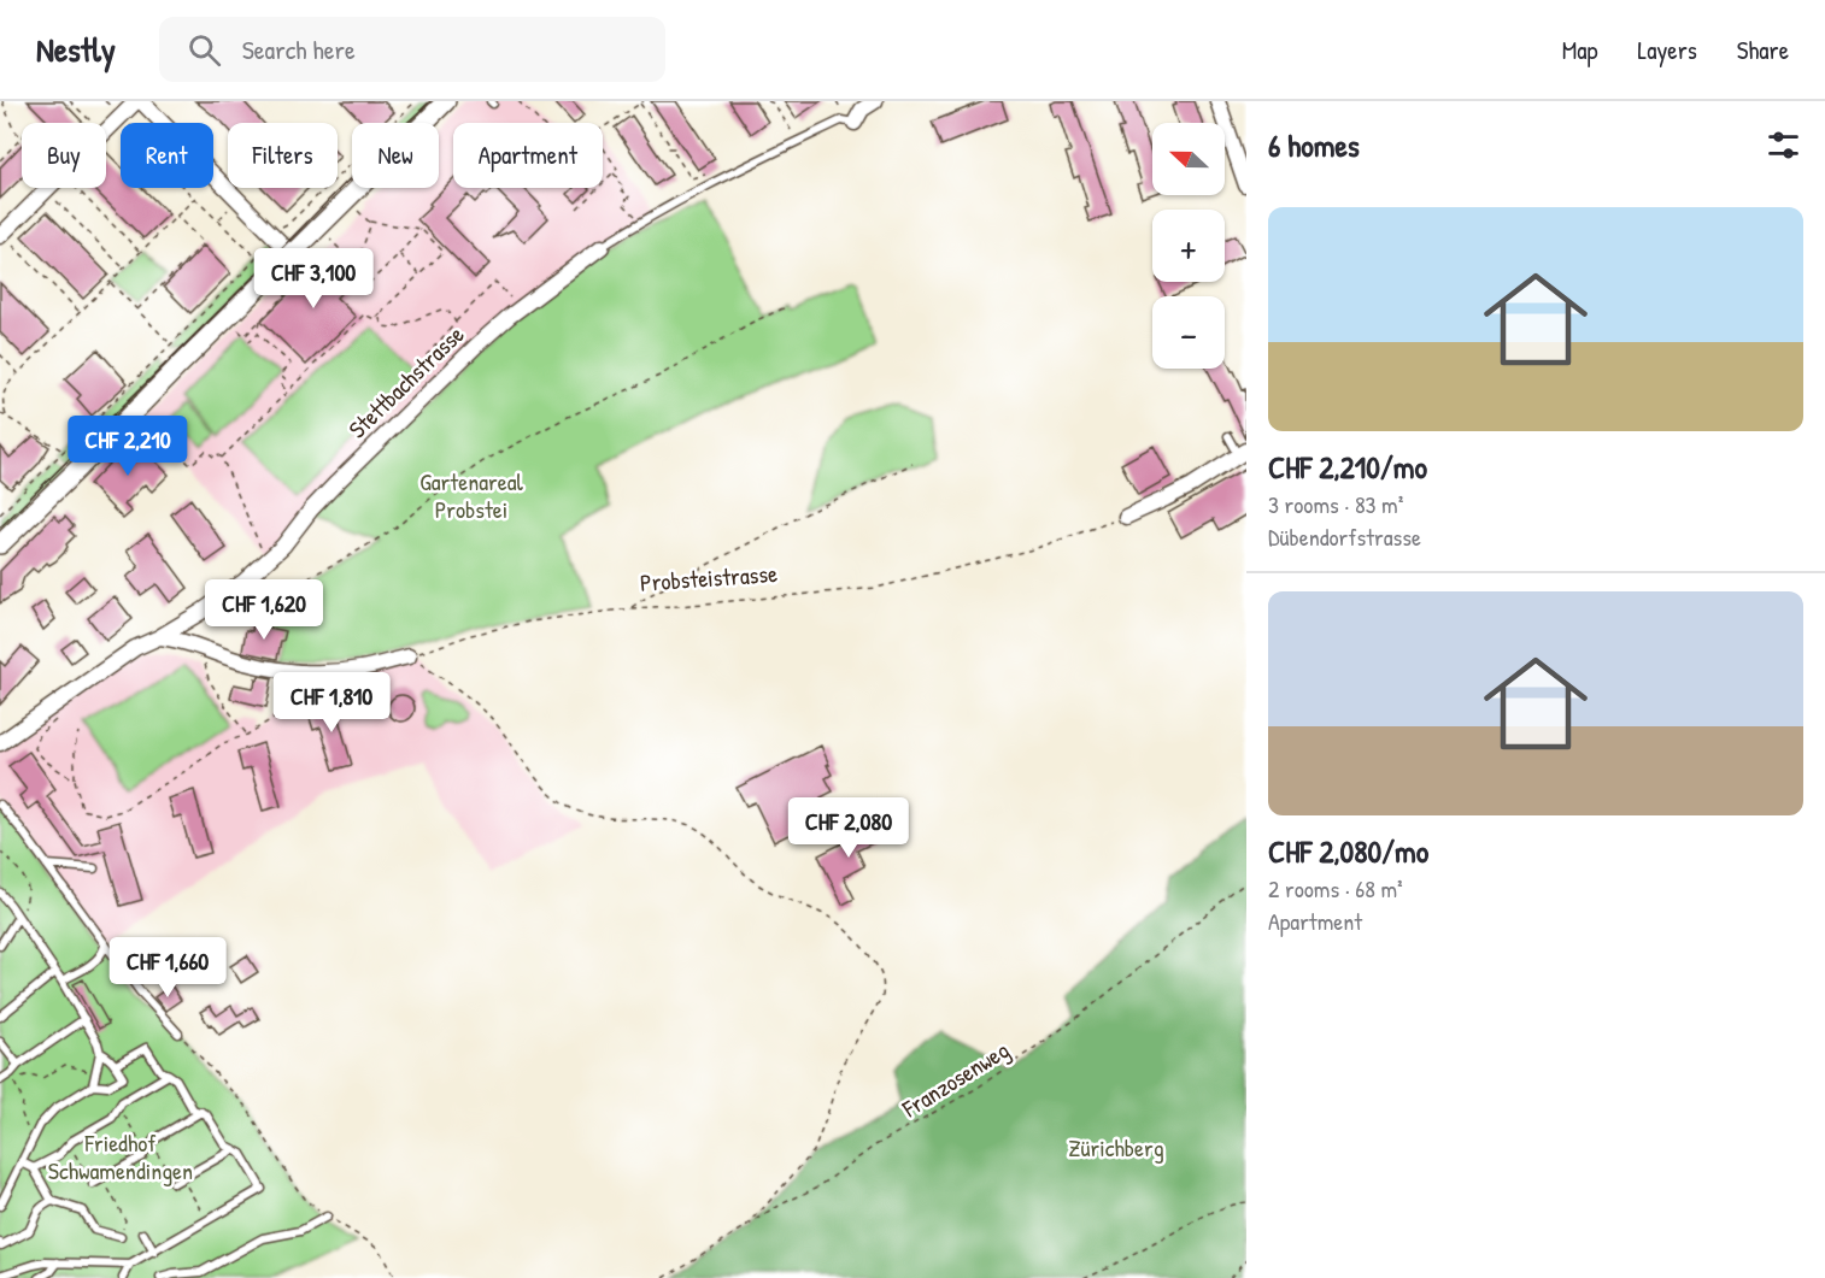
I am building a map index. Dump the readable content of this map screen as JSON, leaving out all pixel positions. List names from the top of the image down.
{
  "streets": {
    "street": ["Stettbachstrasse"],
    "path": ["Probsteistrasse", "Franzosenweg"]
  },
  "parks": ["Gartenareal Probstei", "Friedhof Schwamendingen", "Zürichberg"],
  "north": "left",
  "page": {
    "header": "Nestly",
    "search": "Search here",
    "nav": ["Map", "Layers", "Share"],
    "heading": "6 homes",
    "map_buttons": ["+", "−"],
    "chip": [
      "Buy",
      "Rent",
      "Filters",
      "New",
      "Apartment"
    ],
    "list": [
      {
        "name": "CHF 2,210/mo",
        "note": "3 rooms · 83 m² · Dübendorfstrasse"
      },
      {
        "name": "CHF 2,080/mo",
        "note": "2 rooms · 68 m² · Apartment"
      }
    ],
    "price": [
      "CHF 3,100",
      "CHF 2,210",
      "CHF 1,620",
      "CHF 1,810",
      "CHF 2,080",
      "CHF 1,660"
    ]
  }
}
